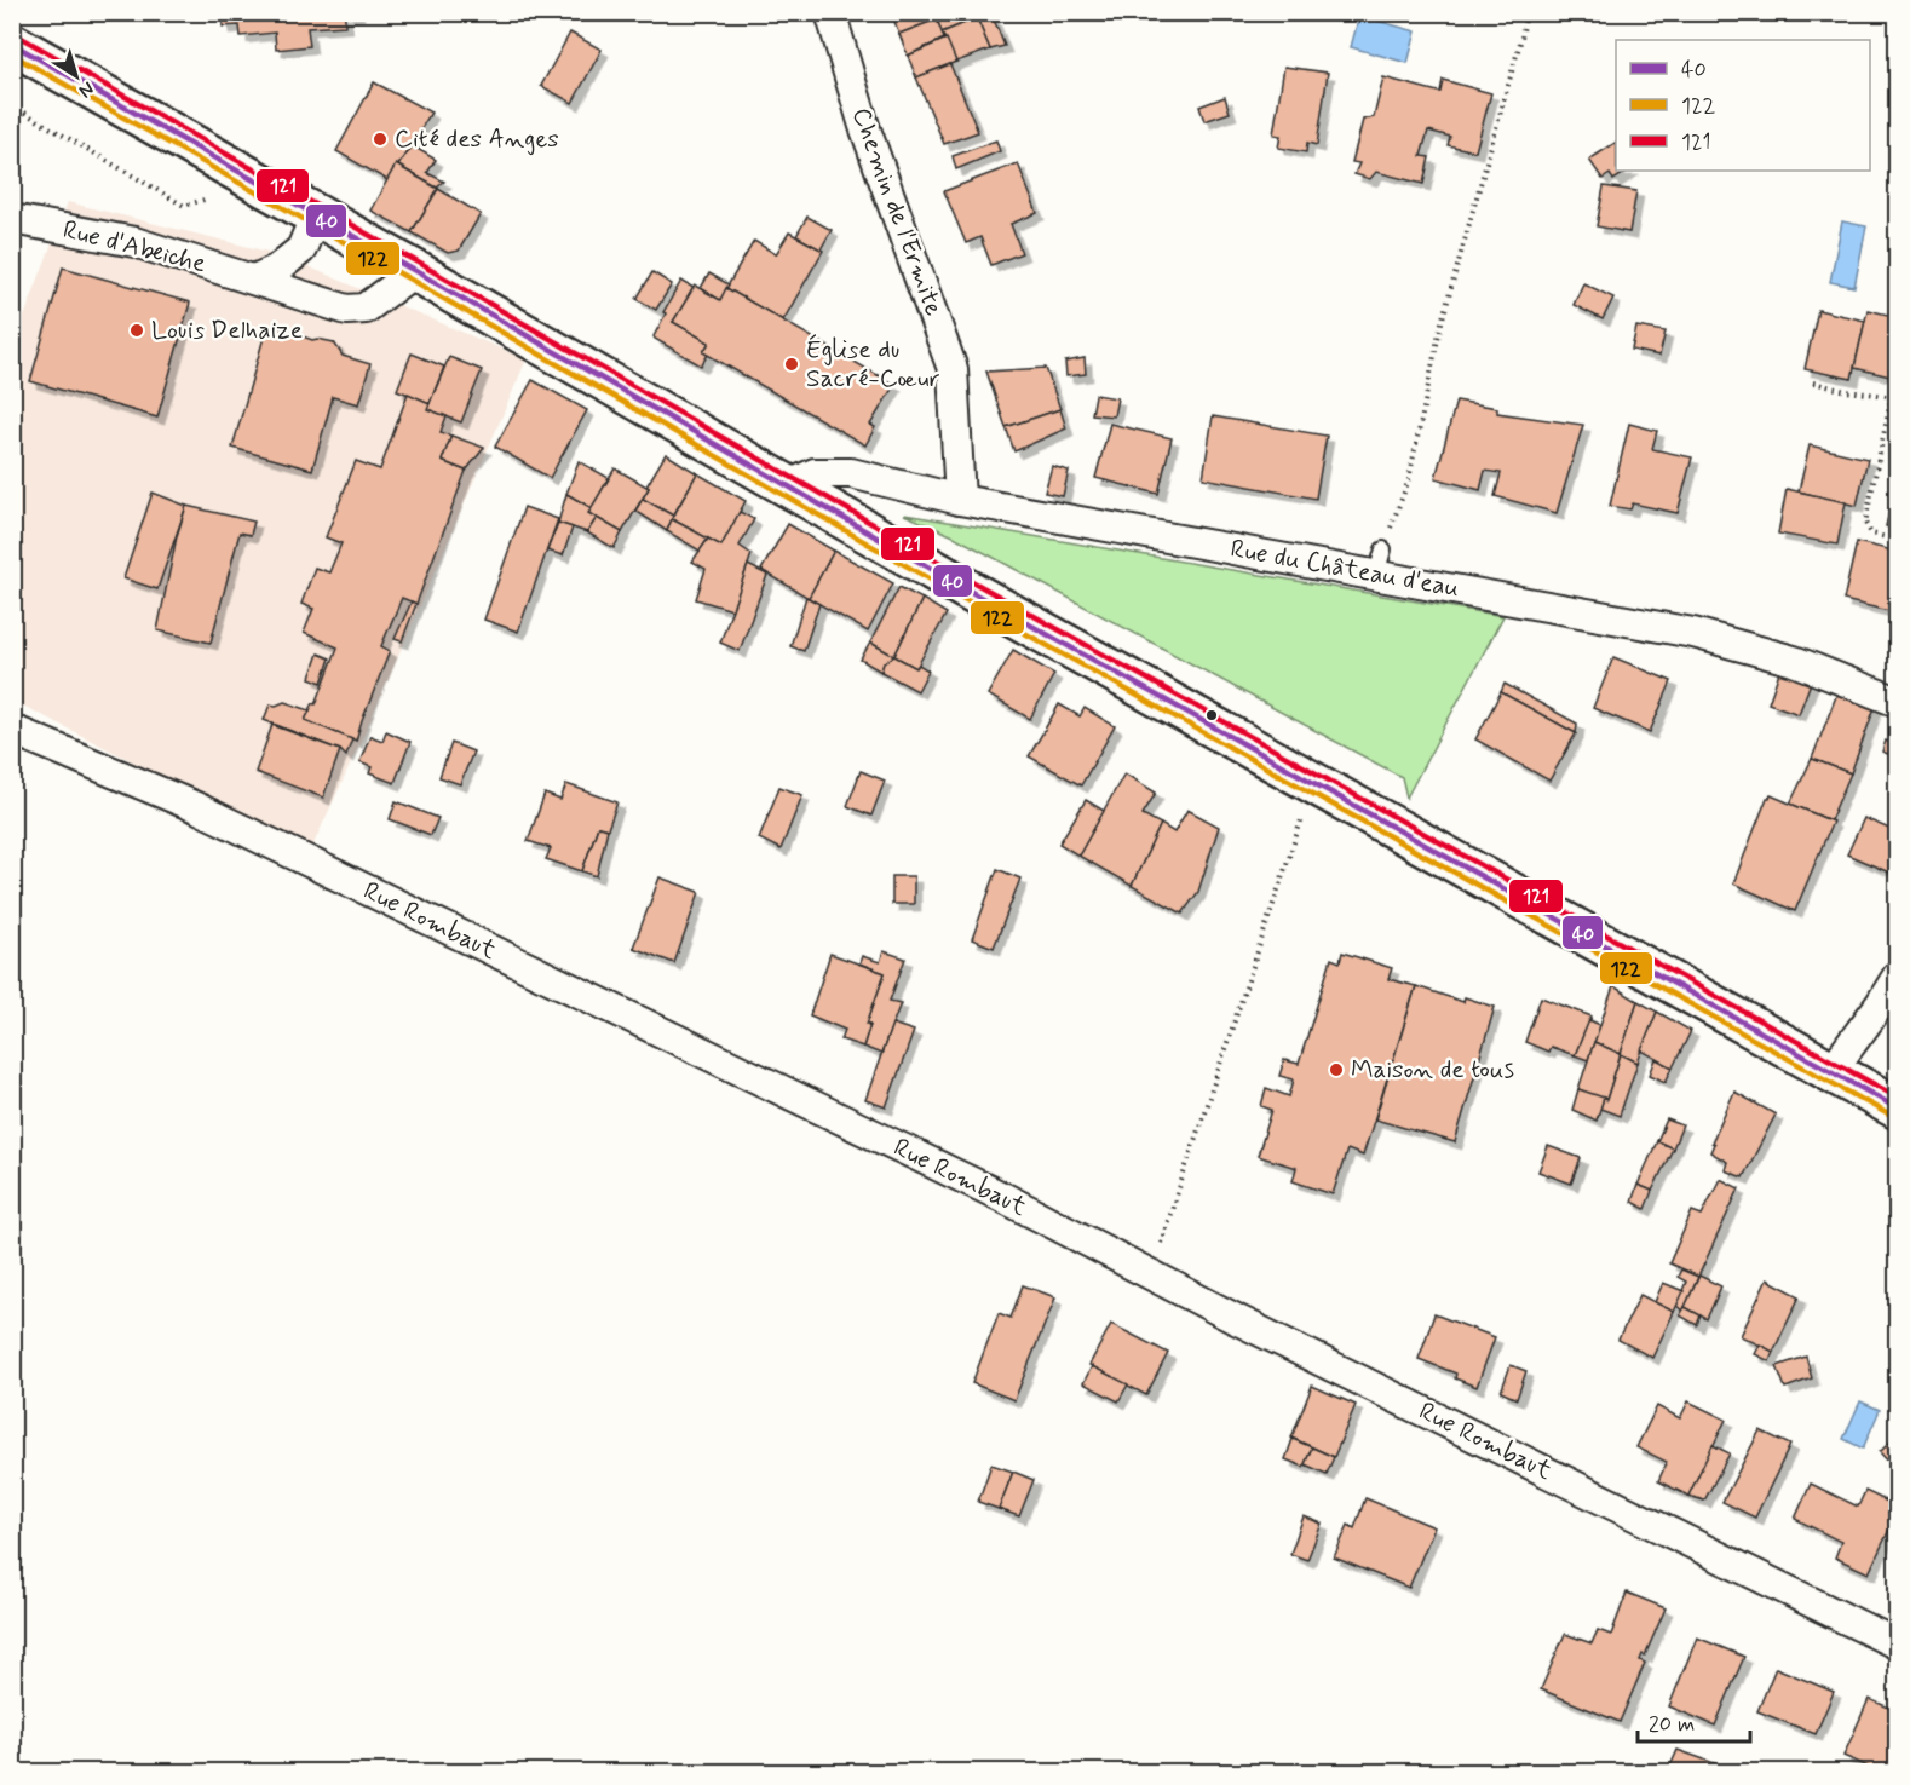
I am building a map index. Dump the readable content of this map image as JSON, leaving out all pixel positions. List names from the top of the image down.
{
  "streets": {
    "street": [
      "Chemin de l'Ermite",
      "Rue d'Abeiche",
      "Rue du Château d'eau",
      "Rue Rombaut"
    ]
  },
  "crossings": [
    ["Chemin de l'Ermite", "Rue du Château d'eau"]
  ],
  "places": [
    "Cité des Anges",
    "Louis Delhaize",
    "Église du Sacré-Cœur",
    "Maison de tous"
  ],
  "lines": ["transit line 121", "transit line 40", "transit line 122"],
  "legend": ["40", "122", "121"],
  "scale_bar": "20 m",
  "north": "bottom right"
}
